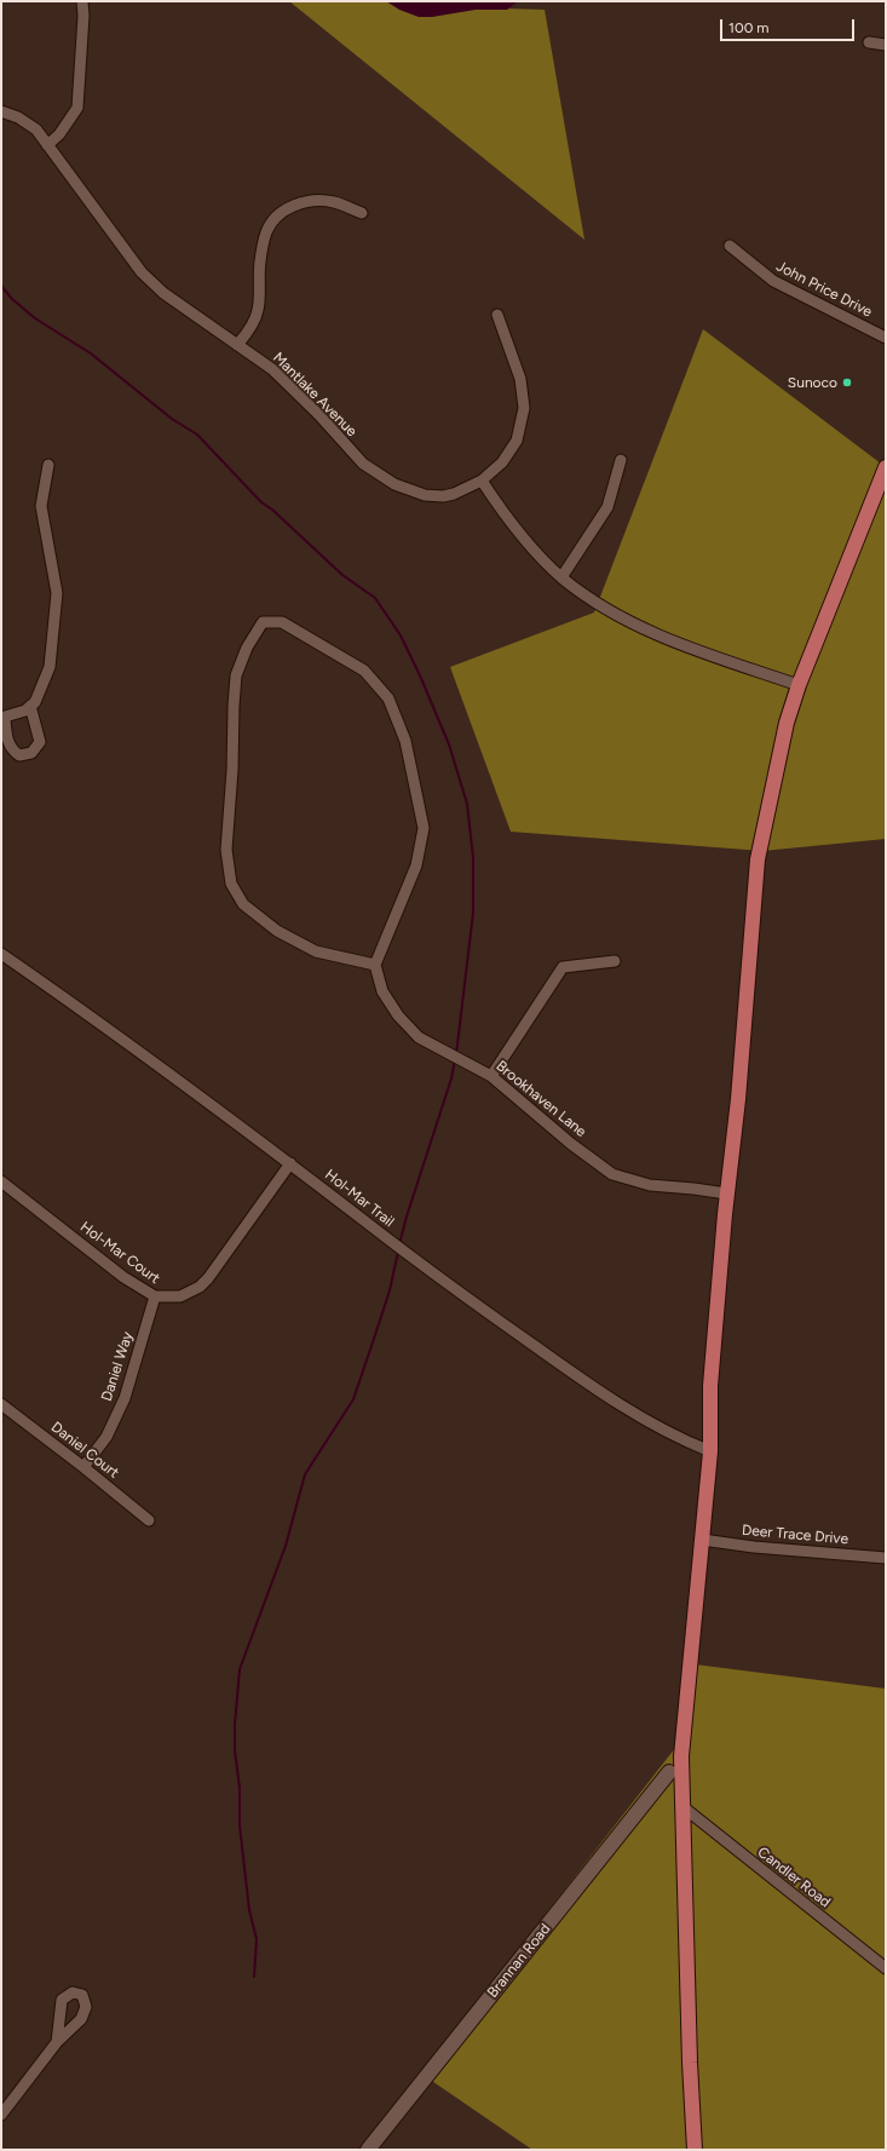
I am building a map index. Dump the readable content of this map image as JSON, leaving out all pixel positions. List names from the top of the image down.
{
  "streets": {
    "street": [
      "John Price Drive",
      "Mantlake Avenue",
      "Brookhaven Lane",
      "Hol-Mar Trail",
      "Hol-Mar Court",
      "Daniel Way",
      "Daniel Court",
      "Deer Trace Drive",
      "Candler Road",
      "Brannan Road"
    ]
  },
  "crossings": [
    ["Hol-Mar Trail", "Hol-Mar Court"],
    ["Hol-Mar Court", "Daniel Way"],
    ["Daniel Way", "Daniel Court"]
  ],
  "places": ["Sunoco"],
  "scale_bar": "100 m"
}
